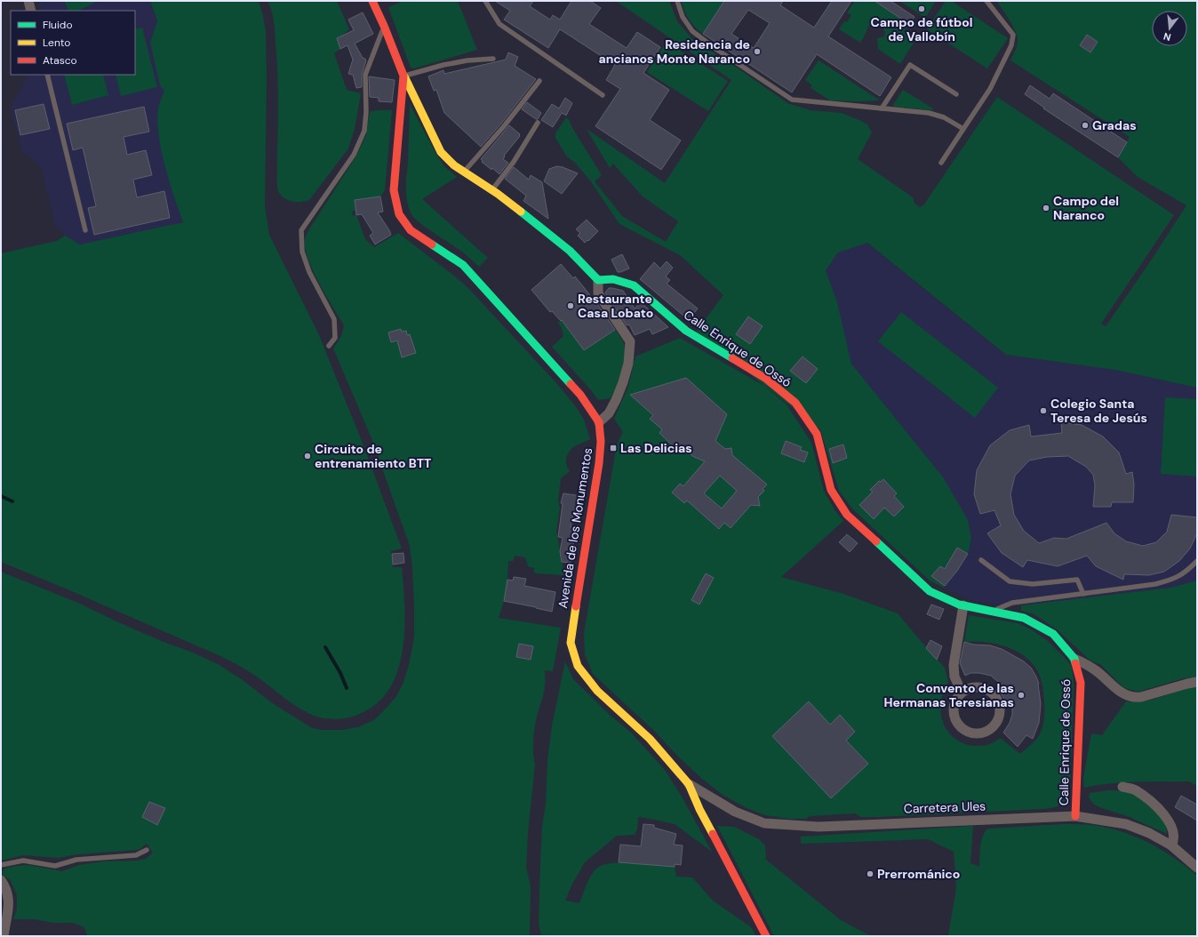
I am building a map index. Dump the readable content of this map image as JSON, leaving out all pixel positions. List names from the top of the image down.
{
  "streets": {
    "street": ["Calle Enrique de Ossó", "Avenida de los Monumentos", "Carretera Ules"]
  },
  "crossings": [
    ["Calle Enrique de Ossó", "Carretera Ules"],
    ["Avenida de los Monumentos", "Carretera Ules"]
  ],
  "places": {
    "other": [
      "Campo de fútbol de Vallobín",
      "Residencia de ancianos Monte Naranco",
      "Gradas",
      "Campo del Naranco",
      "Restaurante Casa Lobato",
      "Colegio Santa Teresa de Jesús",
      "Circuito de entrenamiento BTT",
      "Convento de las Hermanas Teresianas",
      "Prerrománico"
    ],
    "transit": ["Las Delicias"]
  },
  "legend": ["Fluido", "Lento", "Atasco"],
  "north": "bottom"
}
